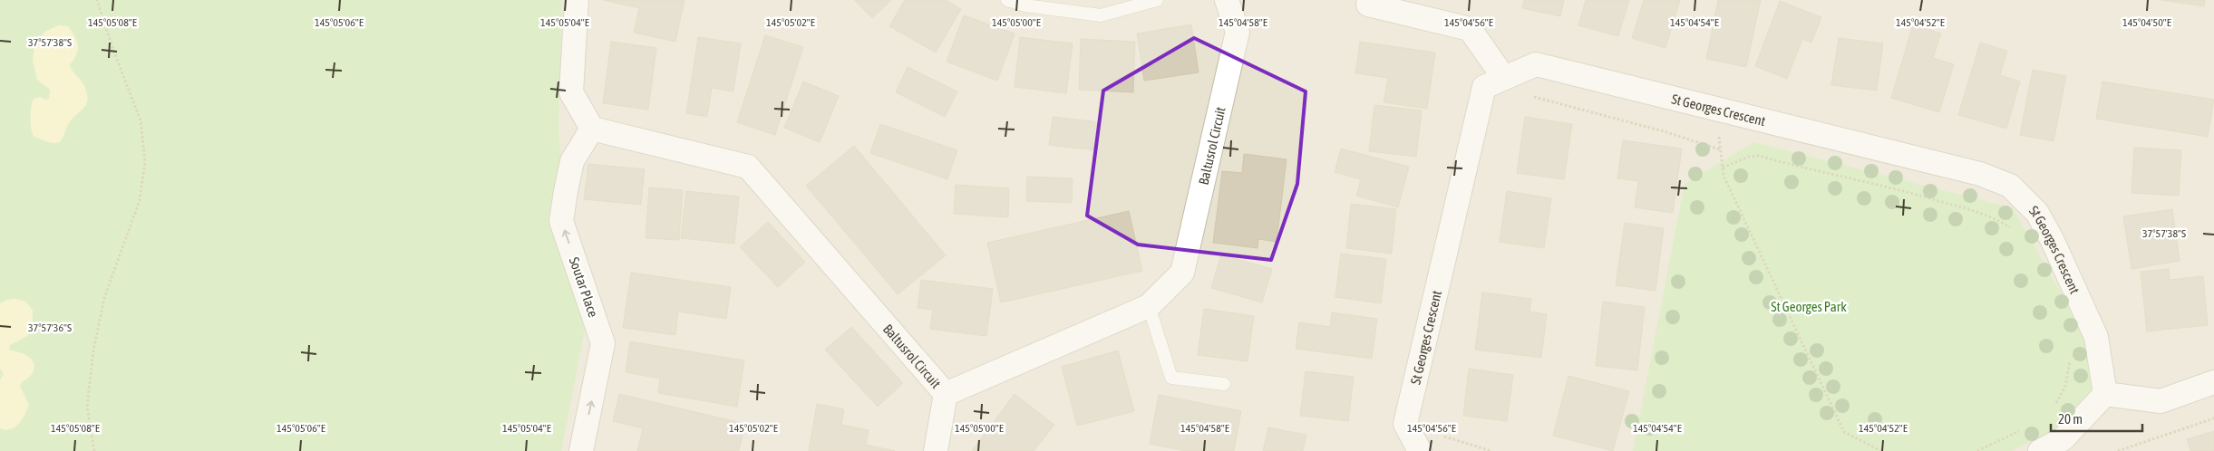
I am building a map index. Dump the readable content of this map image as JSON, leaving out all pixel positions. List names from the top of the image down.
{
  "streets": {
    "street": ["St Georges Crescent", "Baltusrol Circuit", "Soutar Place"]
  },
  "crossings": [
    ["Baltusrol Circuit", "Soutar Place"]
  ],
  "one_way": ["Soutar Place"],
  "parks": ["St Georges Park"],
  "scale_bar": "20 m",
  "coordinates": [
    "145°05'08\"E",
    "145°05'06\"E",
    "145°05'04\"E",
    "145°05'02\"E",
    "145°05'00\"E",
    "145°04'54\"E",
    "145°04'58\"E",
    "145°04'56\"E",
    "145°04'52\"E",
    "145°04'50\"E",
    "37°57'38\"S",
    "37°57'36\"S"
  ]
}
